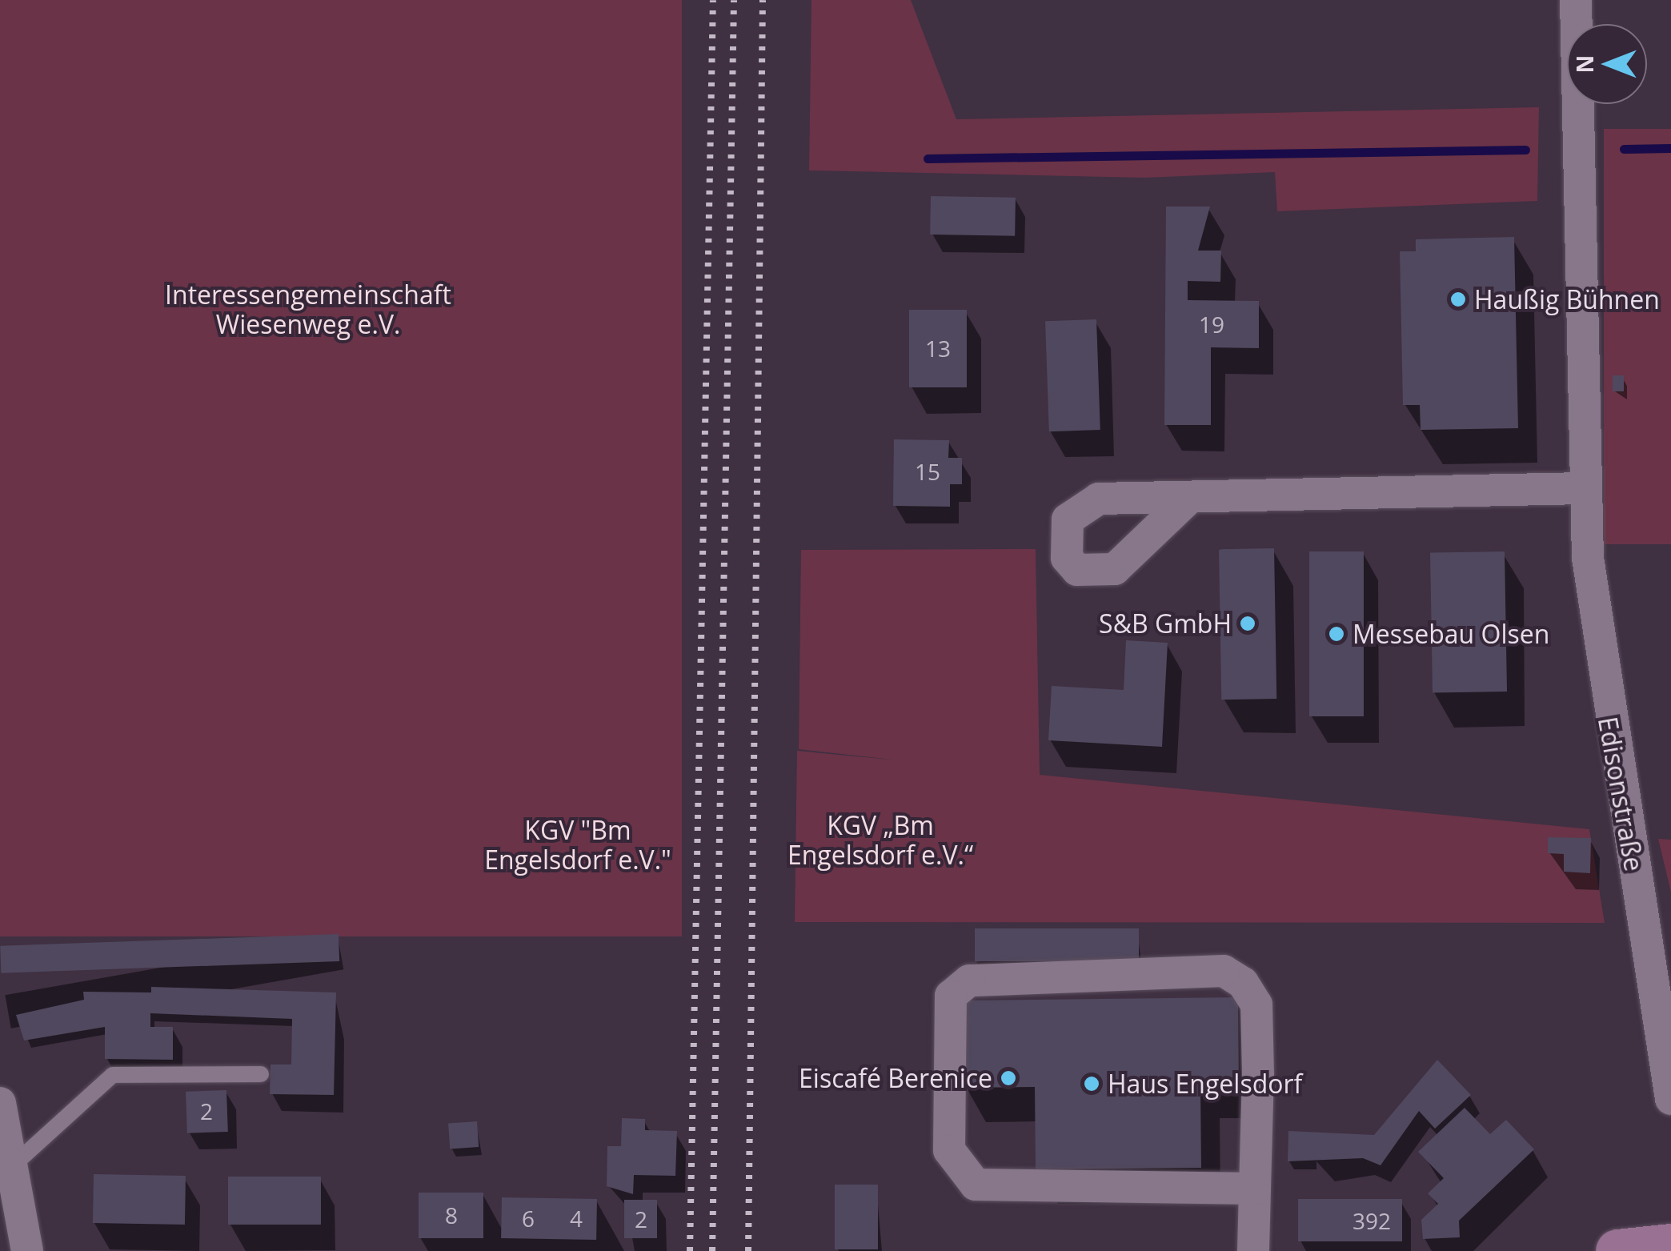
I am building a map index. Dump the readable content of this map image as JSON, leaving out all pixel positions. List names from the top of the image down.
{
  "streets": {
    "street": ["Edisonstraße"]
  },
  "parks": ["Interessengemeinschaft Wiesenweg e.V.", "KGV „Bm Engelsdorf e.V.“", "KGV \"Bm Engelsdorf e.V.\""],
  "places": [
    "Haußig Bühnen",
    "S&B GmbH",
    "Messebau Olsen",
    "Eiscafé Berenice",
    "Haus Engelsdorf"
  ],
  "house_numbers": [
    "19",
    "13",
    "15",
    "2",
    "8",
    "6",
    "4",
    "2",
    "392"
  ],
  "north": "left"
}
